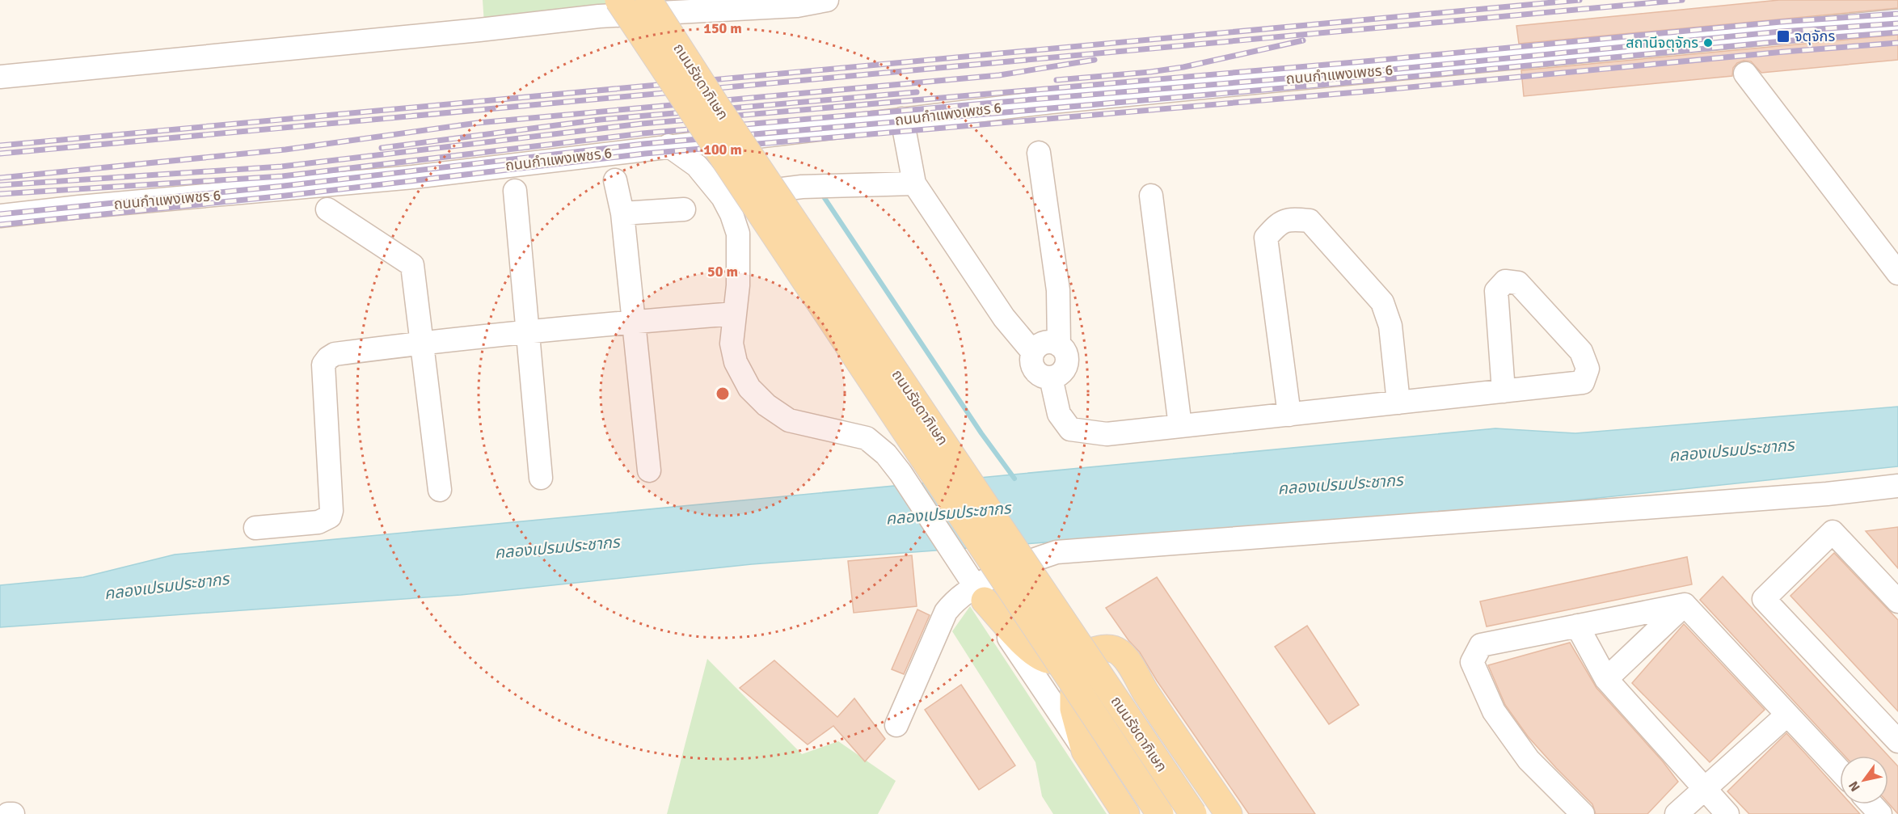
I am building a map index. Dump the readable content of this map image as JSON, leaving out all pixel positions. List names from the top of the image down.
{
  "streets": {
    "main road": ["ถนนรัชดาภิเษก"],
    "street": ["ถนนกำแพงเพชร 6"]
  },
  "water": ["คลองเปรมประชากร"],
  "places": {
    "transit": ["จตุจักร"],
    "other": ["สถานีจตุจักร"]
  },
  "north": "bottom left",
  "rings": ["150 m", "100 m", "50 m"]
}
